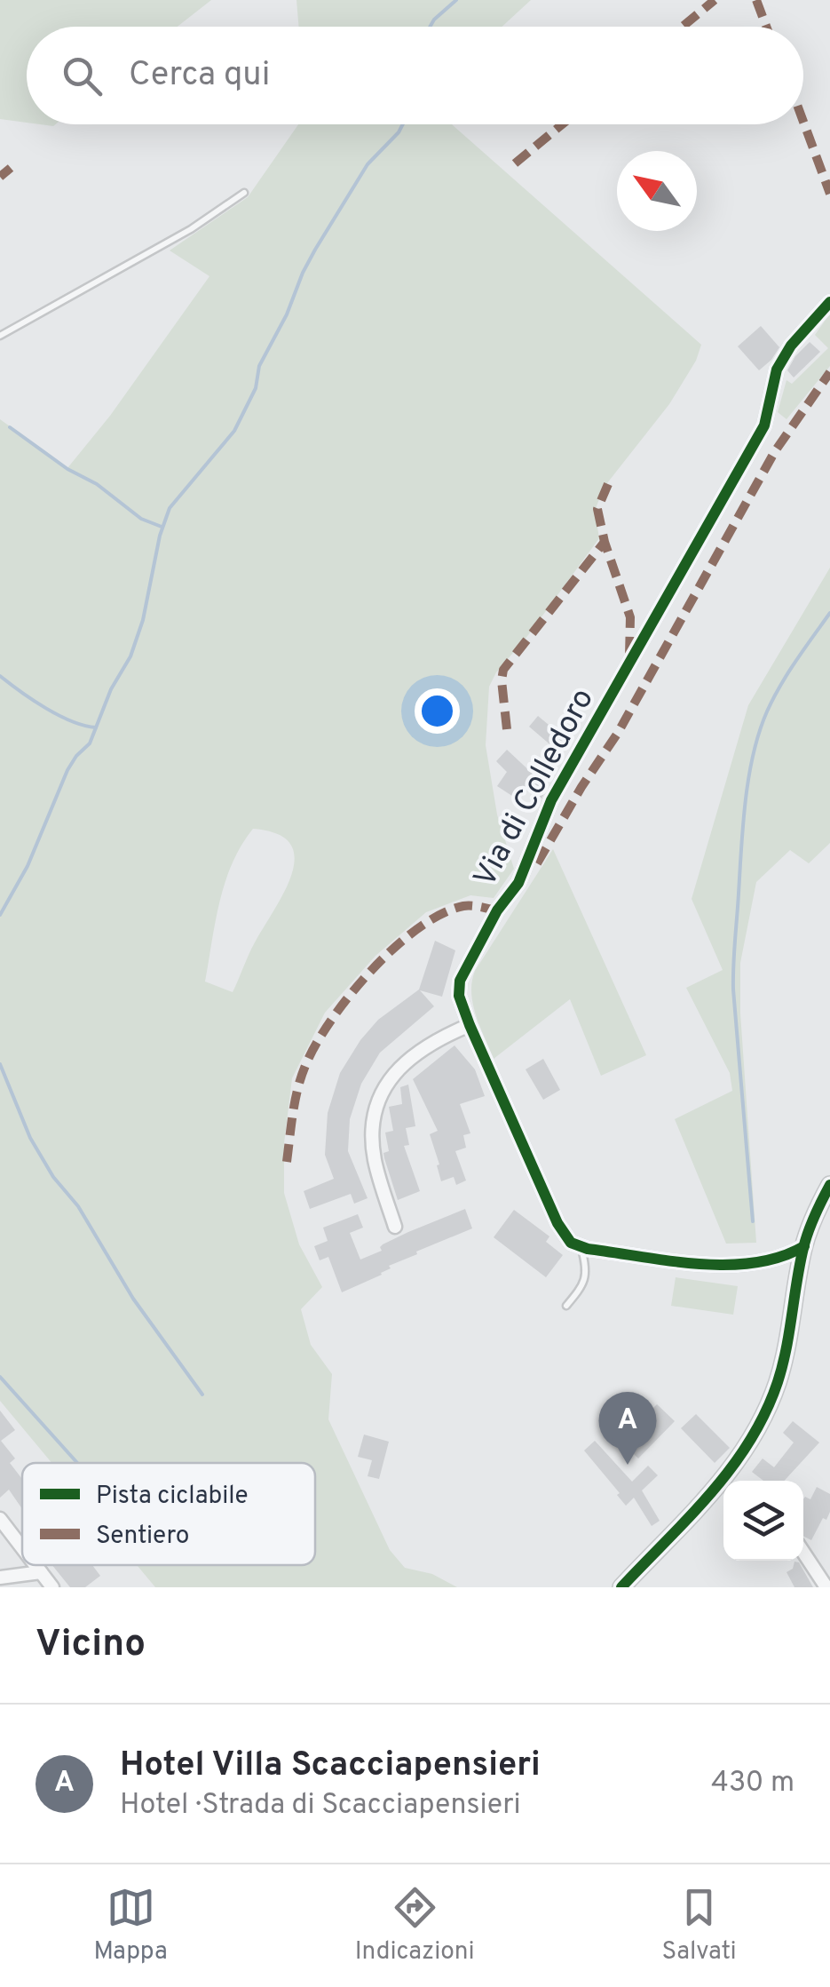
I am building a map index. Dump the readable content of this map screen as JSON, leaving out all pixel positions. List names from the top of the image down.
{
  "streets": {
    "street": ["Via di Colledoro"]
  },
  "legend": ["Pista ciclabile", "Sentiero"],
  "north": "top left",
  "page": {
    "search": "Cerca qui",
    "pins": "A",
    "heading": "Vicino",
    "list": [
      {
        "mark": "A",
        "name": "Hotel Villa Scacciapensieri",
        "note": "Hotel · Strada di Scacciapensieri",
        "value": "430 m"
      }
    ],
    "nav": ["Mappa", "Indicazioni", "Salvati"]
  }
}
